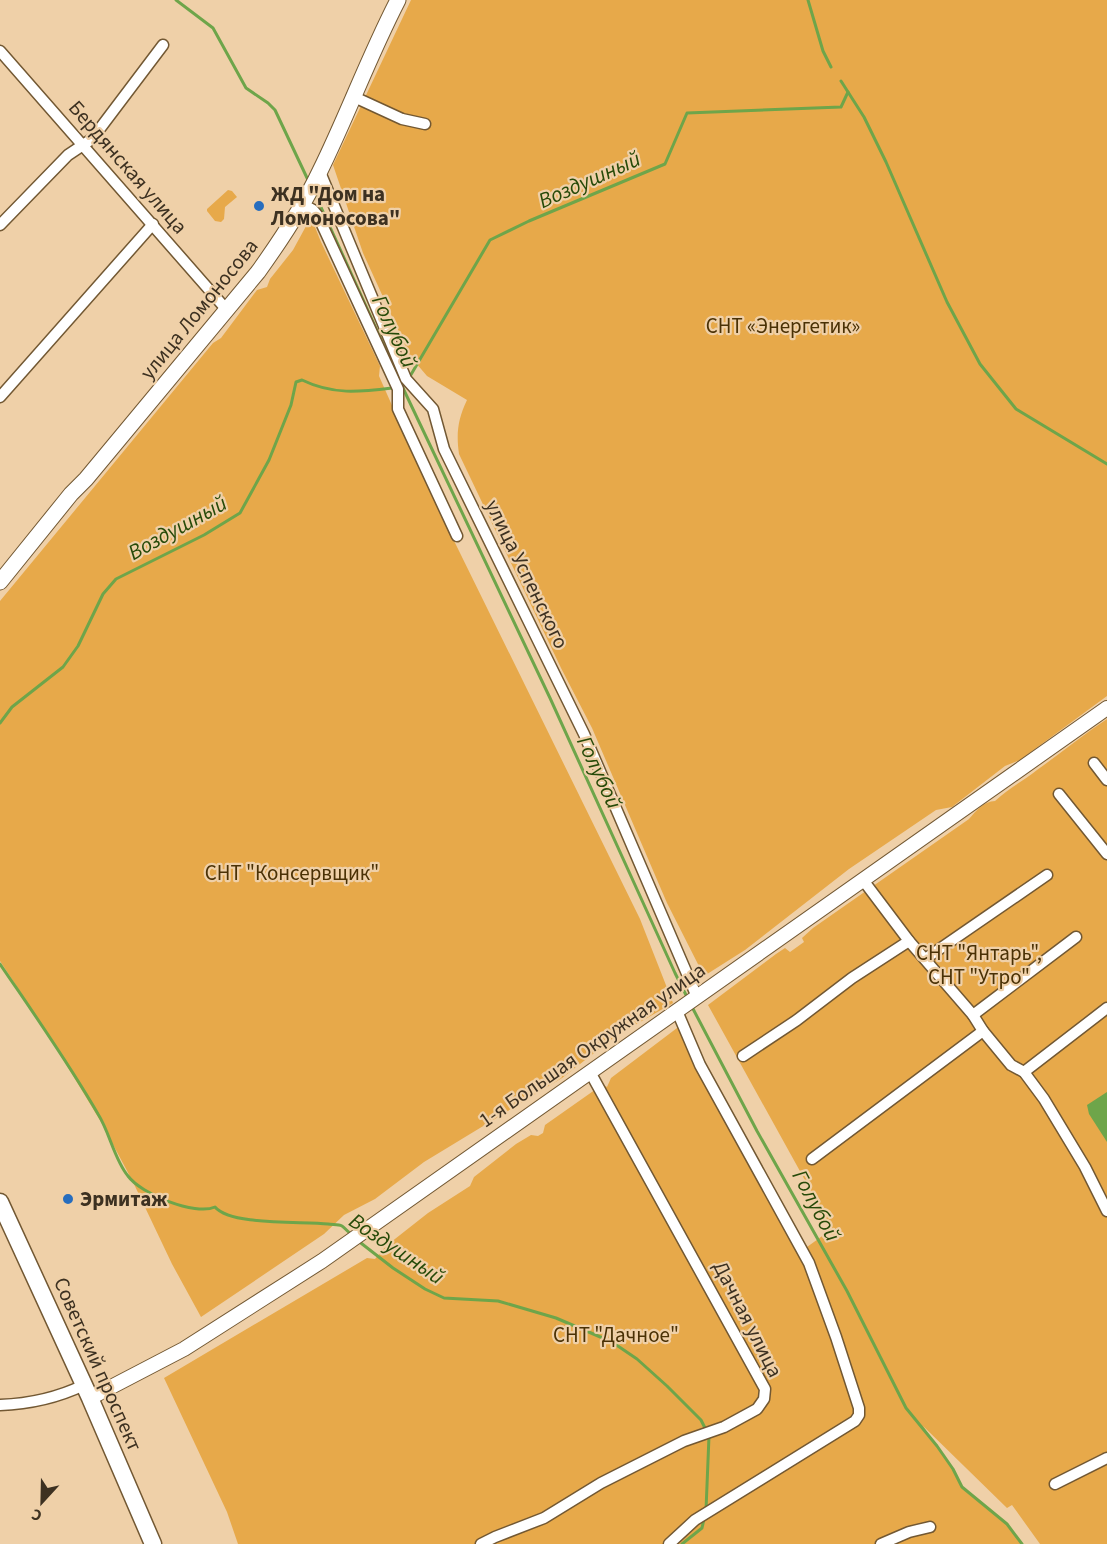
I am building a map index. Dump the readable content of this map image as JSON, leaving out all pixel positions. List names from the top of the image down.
{
  "streets": {
    "main road": ["улица Ломоносова", "Советский проспект"],
    "street": [
      "Бердянская улица",
      "улица Успенского",
      "1-я Большая Окружная улица",
      "Дачная улица"
    ]
  },
  "crossings": [
    ["Бердянская улица", "улица Ломоносова"],
    ["улица Ломоносова", "улица Успенского"],
    ["улица Успенского", "1-я Большая Окружная улица"],
    ["1-я Большая Окружная улица", "Дачная улица"],
    ["1-я Большая Окружная улица", "Советский проспект"]
  ],
  "water": ["Воздушный", "Голубой"],
  "parks": [
    "СНТ «Энергетик»",
    "СНТ \"Консервщик\"",
    "СНТ \"Янтарь\", СНТ \"Утро\"",
    "СНТ \"Дачное\""
  ],
  "places": ["ЖД \"Дом на Ломоносова\"", "Эрмитаж"],
  "north": "bottom"
}
